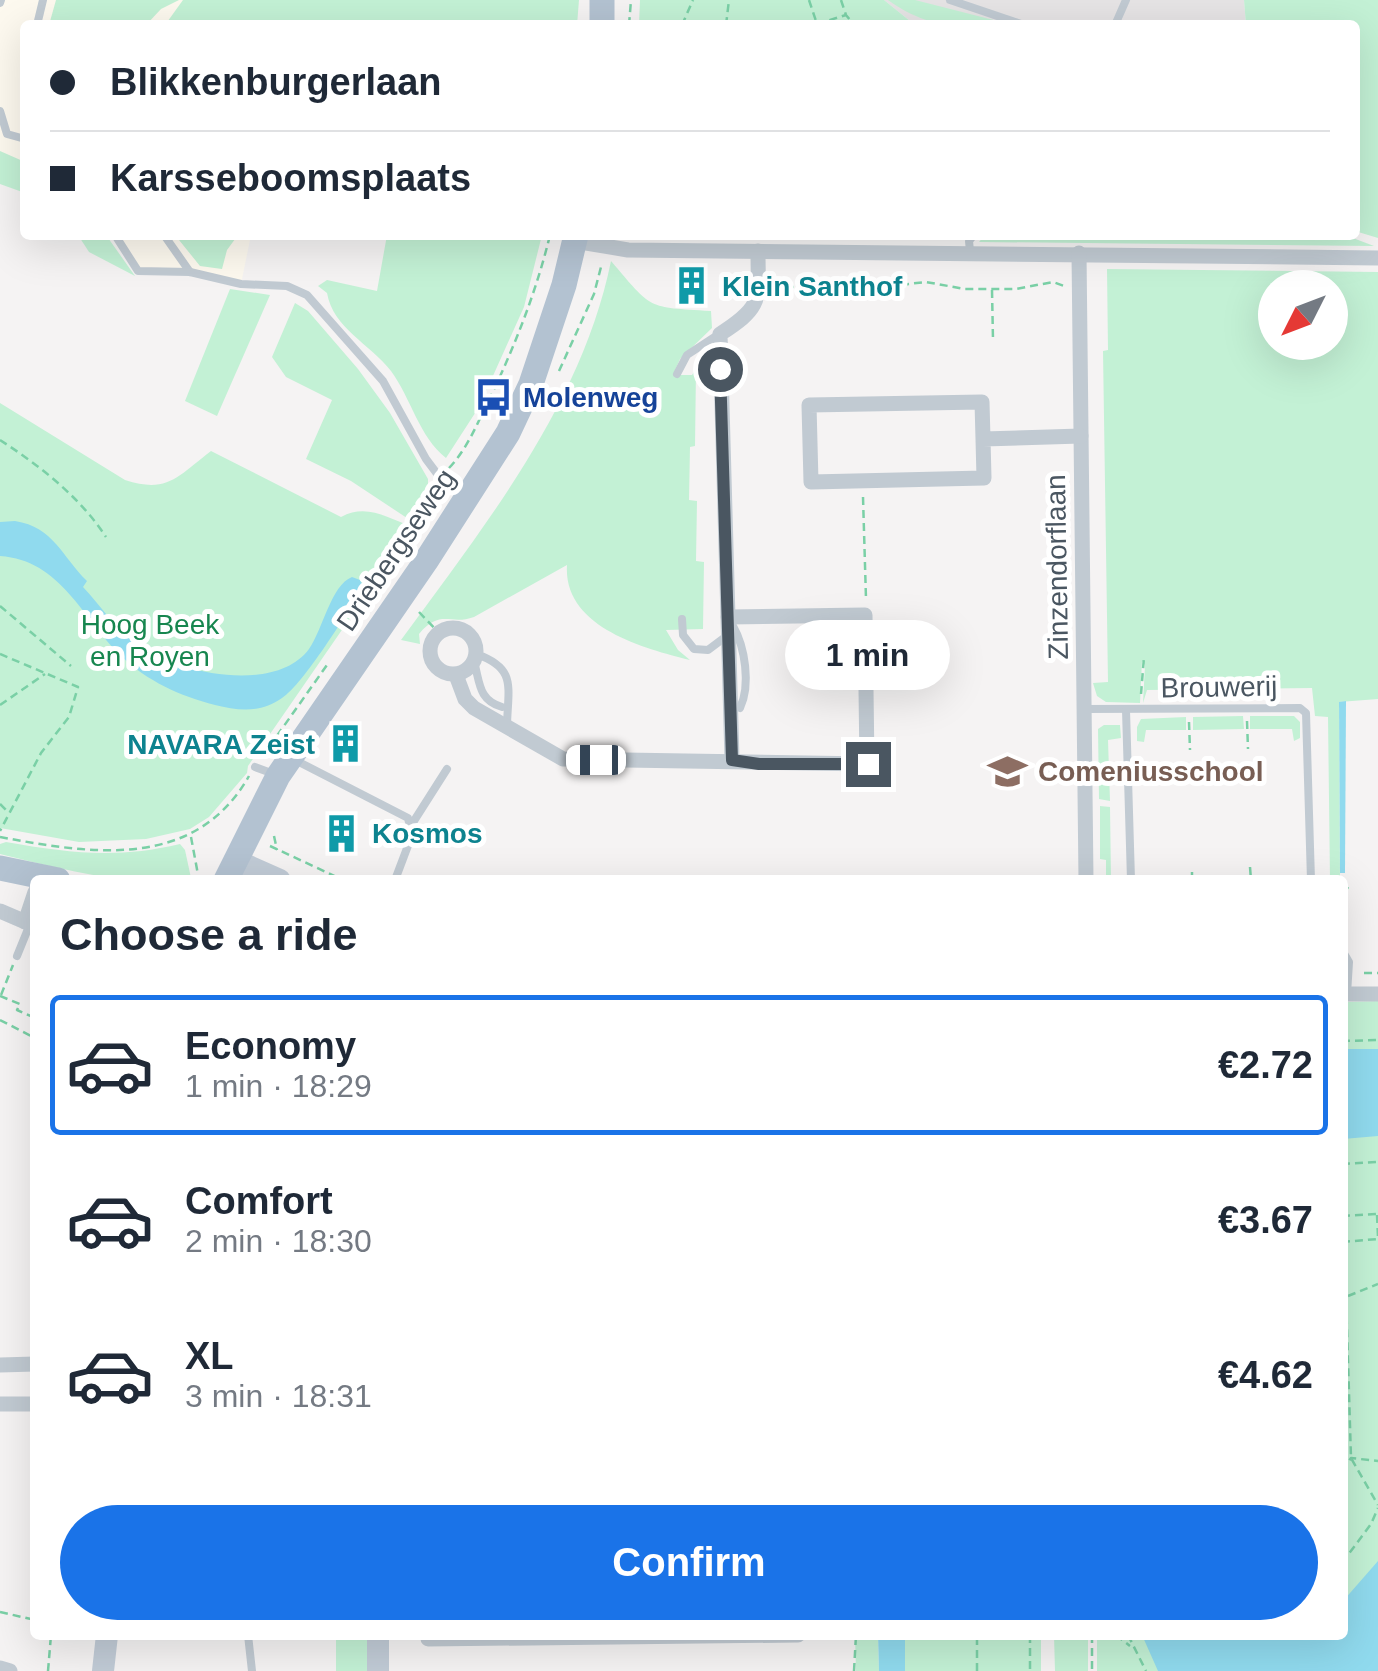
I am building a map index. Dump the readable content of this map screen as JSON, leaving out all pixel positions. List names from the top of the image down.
{
  "streets": {
    "main road": ["Driebergseweg"],
    "street": ["Zinzendorflaan"],
    "lane": ["Brouwerij"]
  },
  "crossings": [
    ["Zinzendorflaan", "Brouwerij"]
  ],
  "parks": ["Hoog Beek en Royen"],
  "places": {
    "building": ["Klein Santhof", "NAVARA Zeist", "Kosmos"],
    "bus stop": ["Molenweg"],
    "school or university": ["Comeniusschool"]
  },
  "north": "bottom left",
  "page": {
    "banner": ["Blikkenburgerlaan", "Karsseboomsplaats"],
    "bubble": "1 min",
    "heading": "Choose a ride",
    "list": [
      {
        "name": "Economy",
        "note": "1 min · 18:29",
        "value": "€2.72"
      },
      {
        "name": "Comfort",
        "note": "2 min · 18:30",
        "value": "€3.67"
      },
      {
        "name": "XL",
        "note": "3 min · 18:31",
        "value": "€4.62"
      }
    ],
    "buttons": "Confirm"
  }
}
